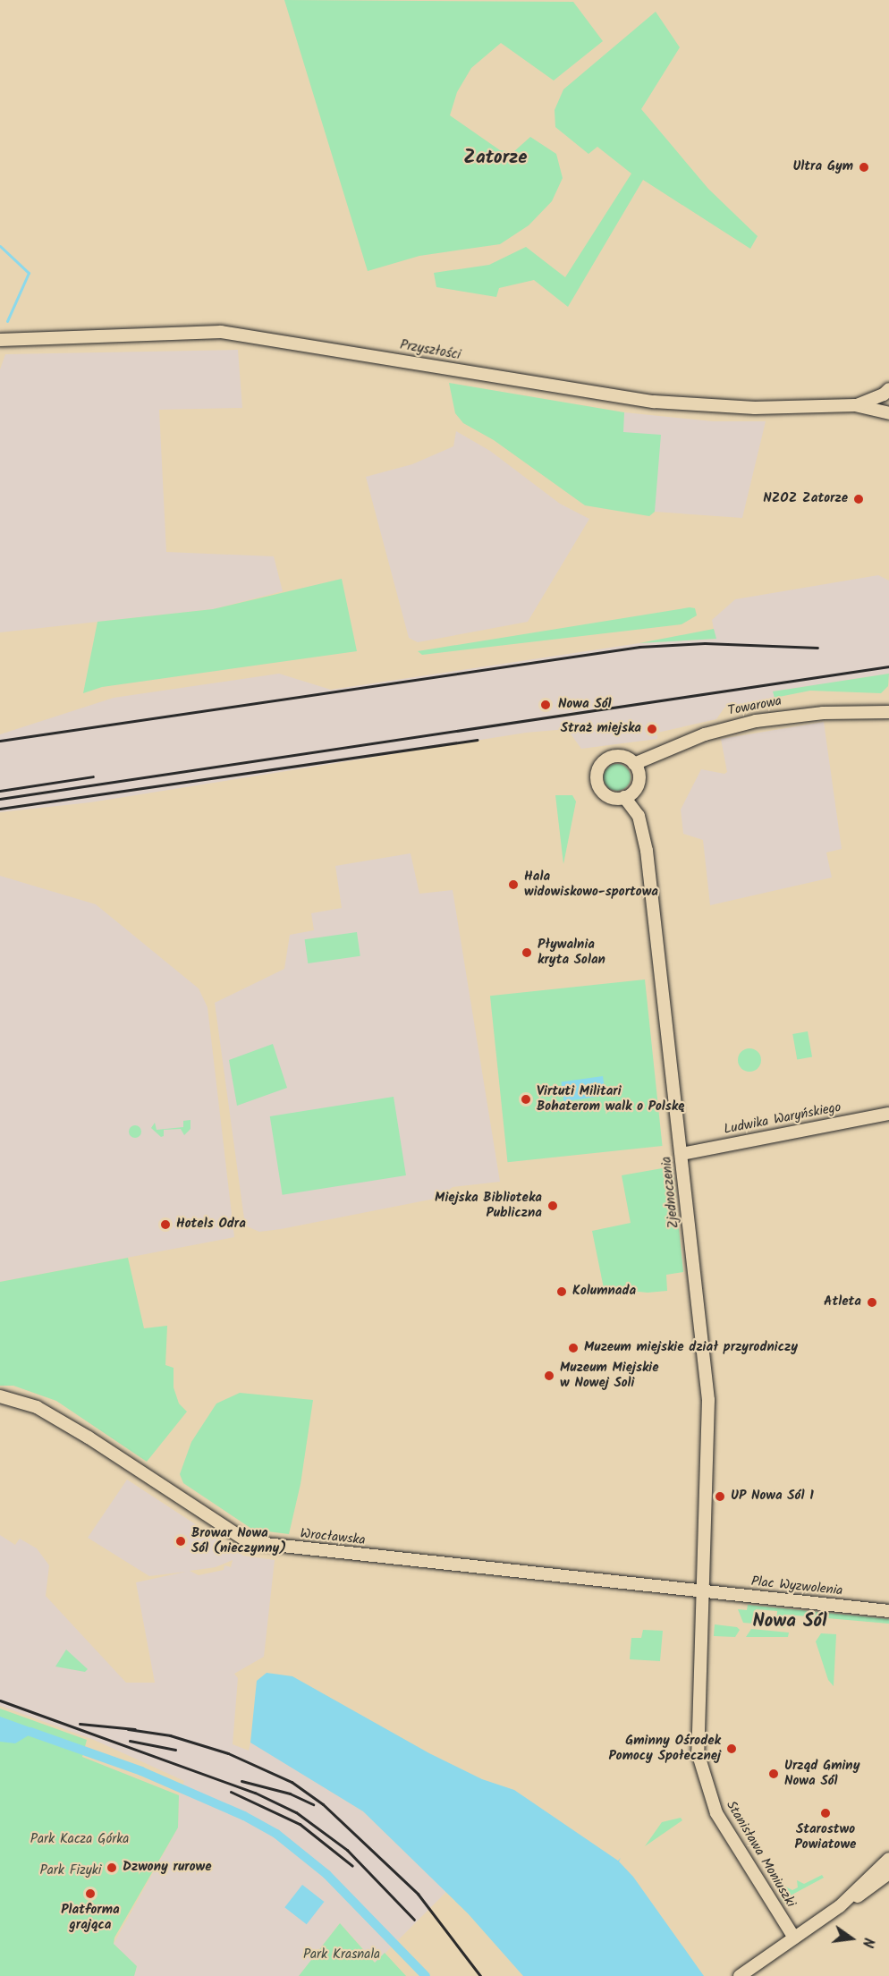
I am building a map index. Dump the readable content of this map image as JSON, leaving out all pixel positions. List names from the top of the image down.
{
  "streets": {
    "street": [
      "Przyszłości",
      "Towarowa",
      "Ludwika Waryńskiego",
      "Zjednoczenia",
      "Wrocławska",
      "Plac Wyzwolenia",
      "Stanisława Moniuszki"
    ]
  },
  "crossings": [
    ["Towarowa", "Zjednoczenia"],
    ["Ludwika Waryńskiego", "Zjednoczenia"],
    ["Zjednoczenia", "Wrocławska"],
    ["Zjednoczenia", "Plac Wyzwolenia"],
    ["Zjednoczenia", "Stanisława Moniuszki"],
    ["Wrocławska", "Plac Wyzwolenia"],
    ["Wrocławska", "Stanisława Moniuszki"],
    ["Plac Wyzwolenia", "Stanisława Moniuszki"]
  ],
  "districts": ["Zatorze", "Nowa Sól"],
  "parks": ["Park Kacza Górka", "Park Fizyki", "Park Krasnala"],
  "places": [
    "Ultra Gym",
    "NZOZ Zatorze",
    "Nowa Sól",
    "Straż miejska",
    "Hala widowiskowo-sportowa",
    "Pływalnia kryta Solan",
    "Virtuti Militari Bohaterom walk o Polskę",
    "Miejska Biblioteka Publiczna",
    "Hotels Odra",
    "Kolumnada",
    "Atleta",
    "Muzeum miejskie dział przyrodniczy",
    "Muzeum Miejskie w Nowej Soli",
    "UP Nowa Sól 1",
    "Browar Nowa Sól (nieczynny)",
    "Gminny Ośrodek Pomocy Społecznej",
    "Urząd Gminy Nowa Sól",
    "Starostwo Powiatowe",
    "Dzwony rurowe",
    "Platforma grająca"
  ],
  "north": "right"
}
